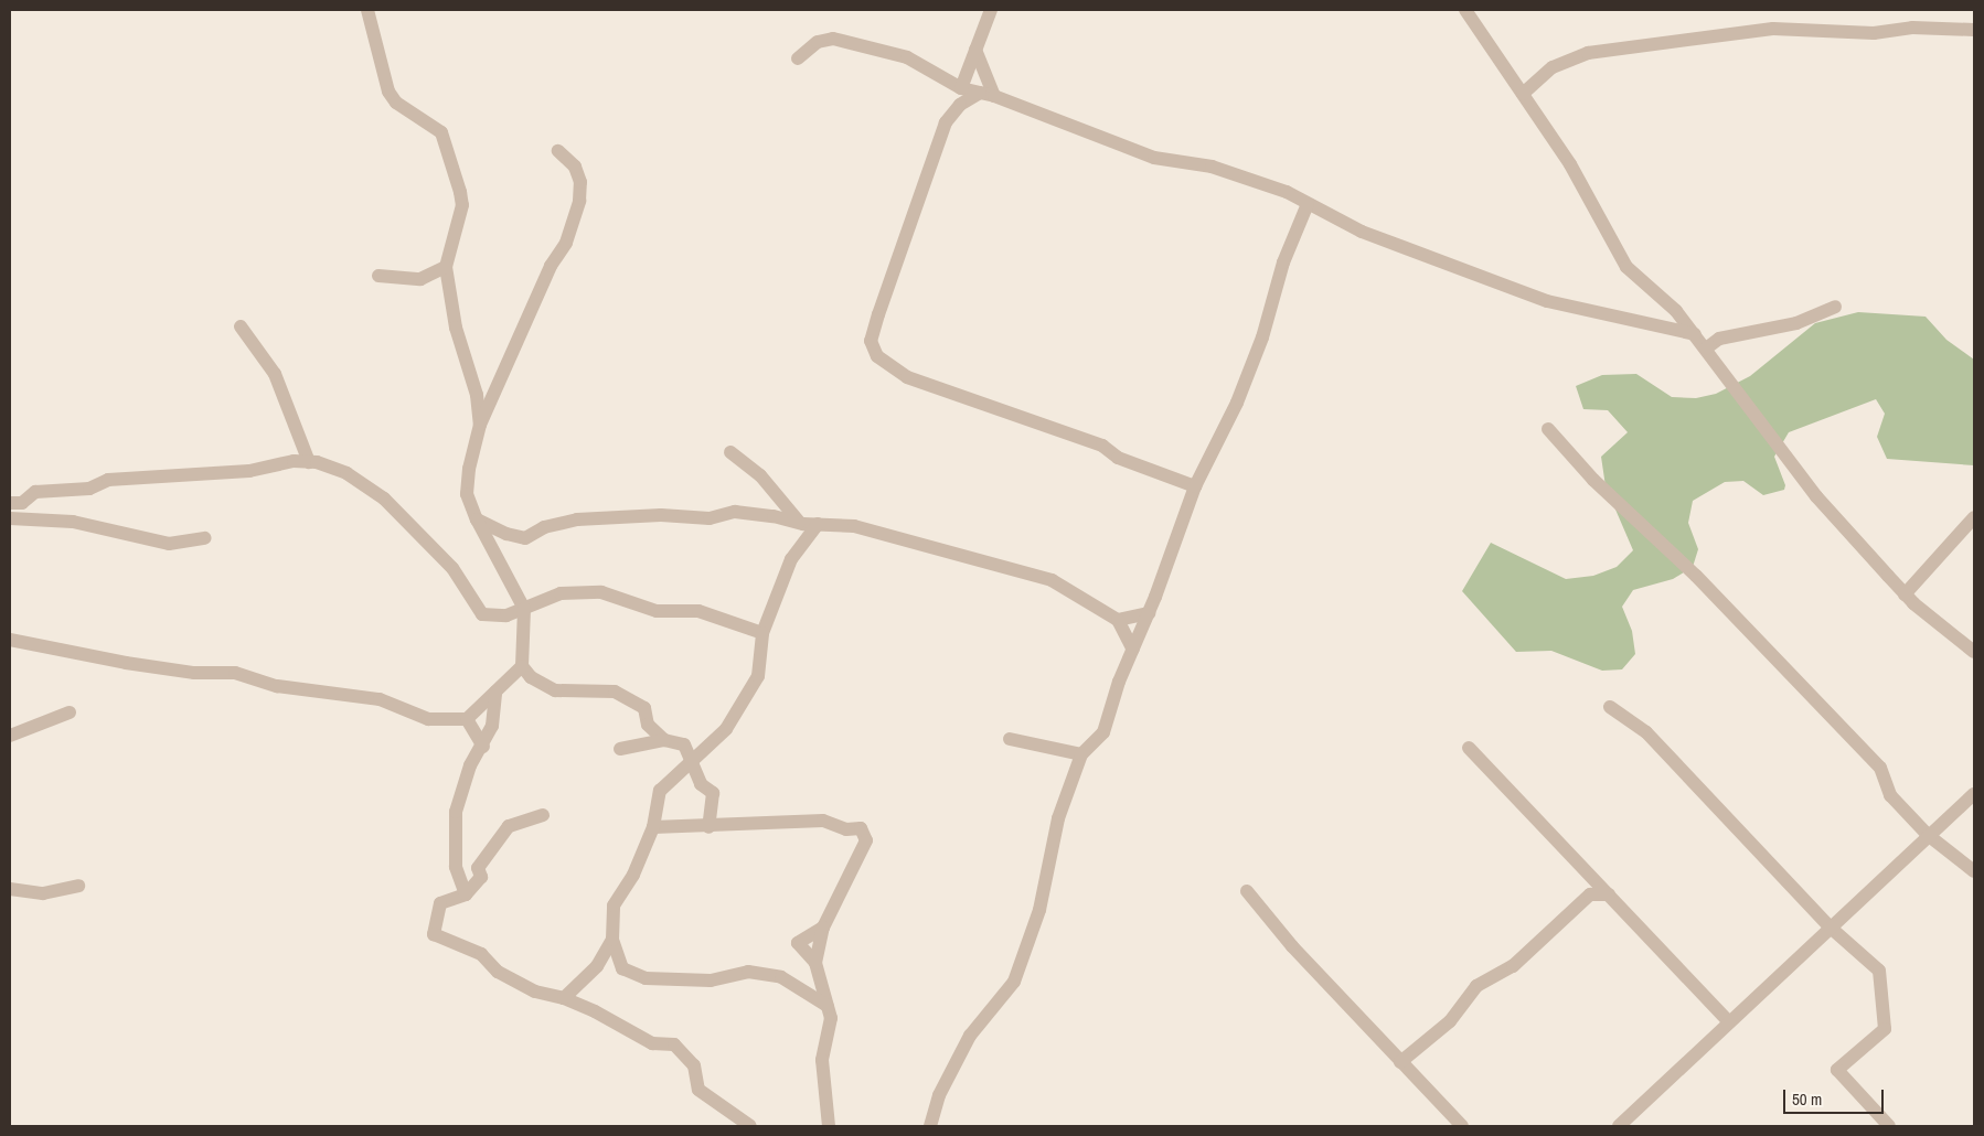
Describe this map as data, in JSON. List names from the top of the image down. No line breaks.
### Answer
{"scale_bar":"50 m"}
